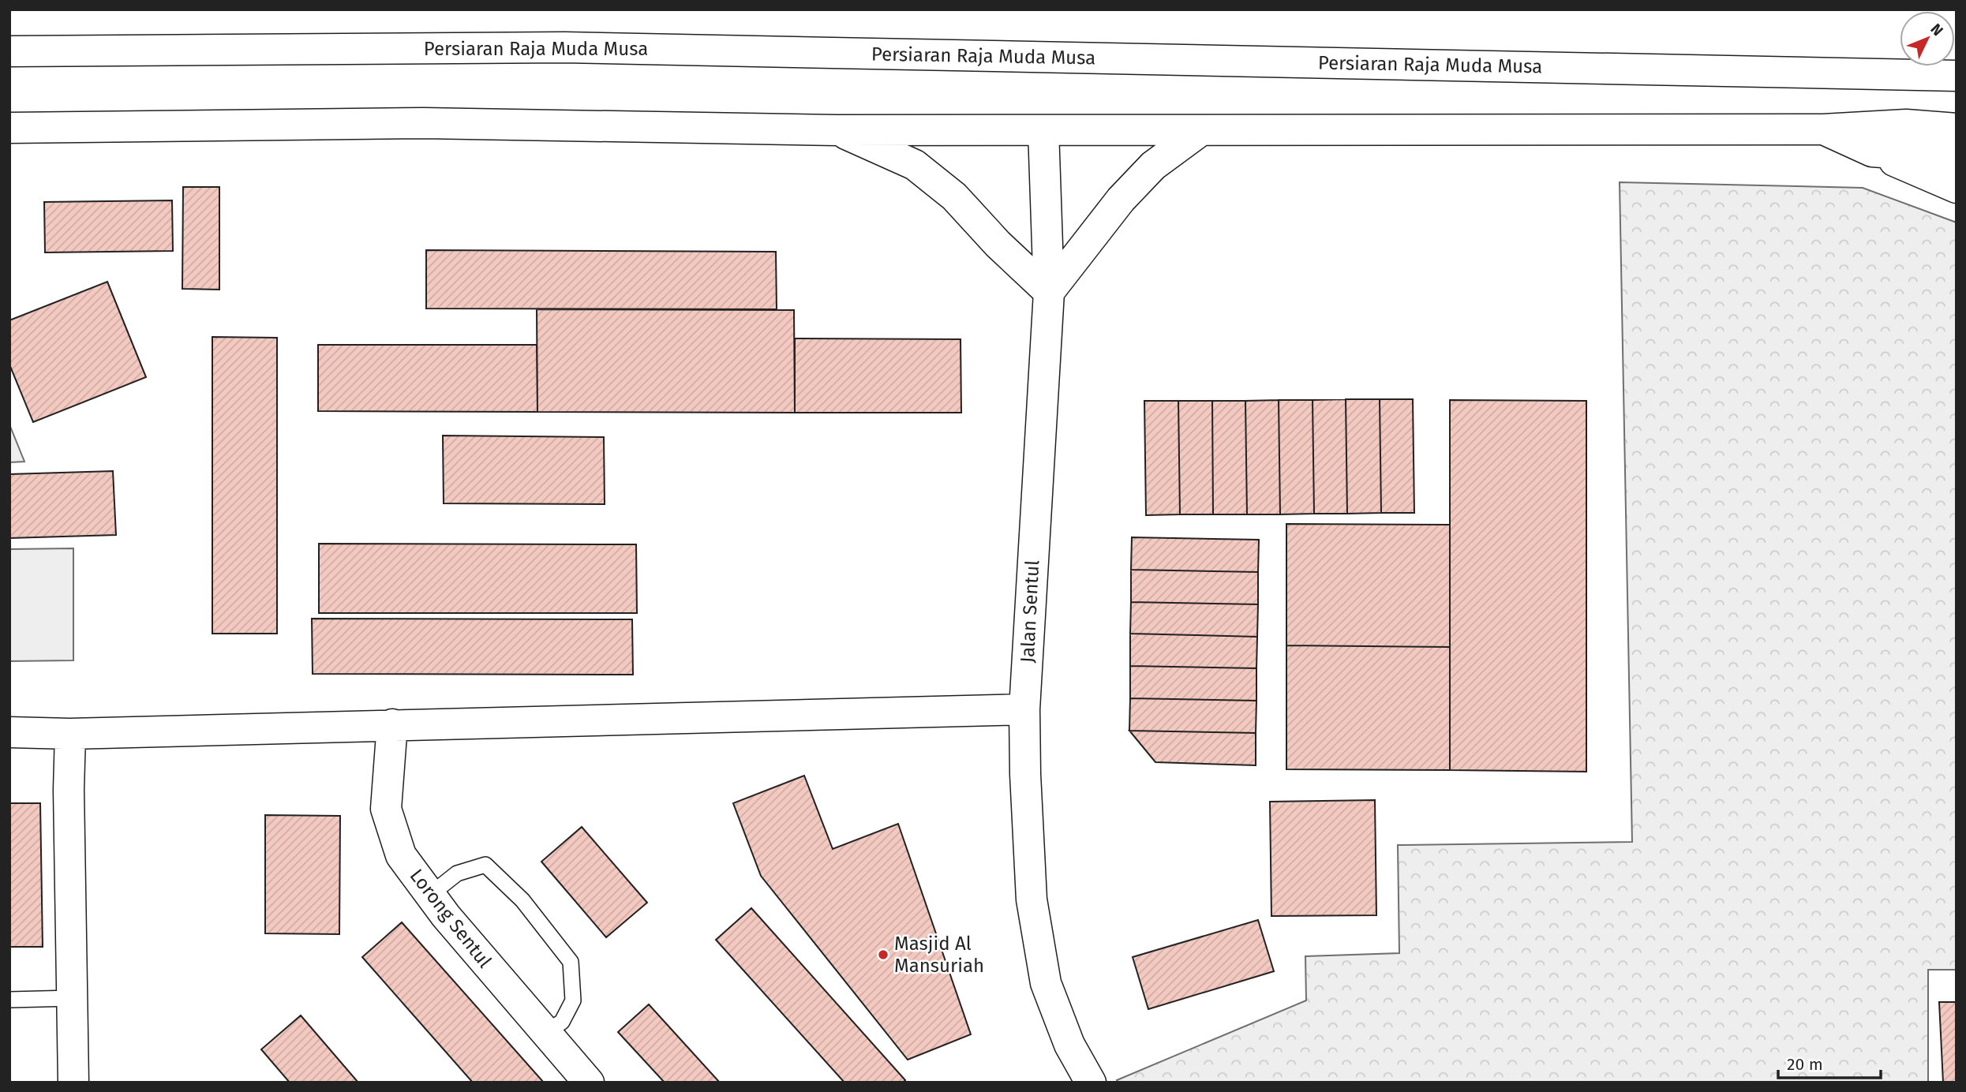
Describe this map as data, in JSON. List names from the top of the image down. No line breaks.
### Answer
{"streets":{"street":["Persiaran Raja Muda Musa","Jalan Sentul","Lorong Sentul"]},"places":["Masjid Al Mansuriah"],"scale_bar":"20 m","north":"top right"}
